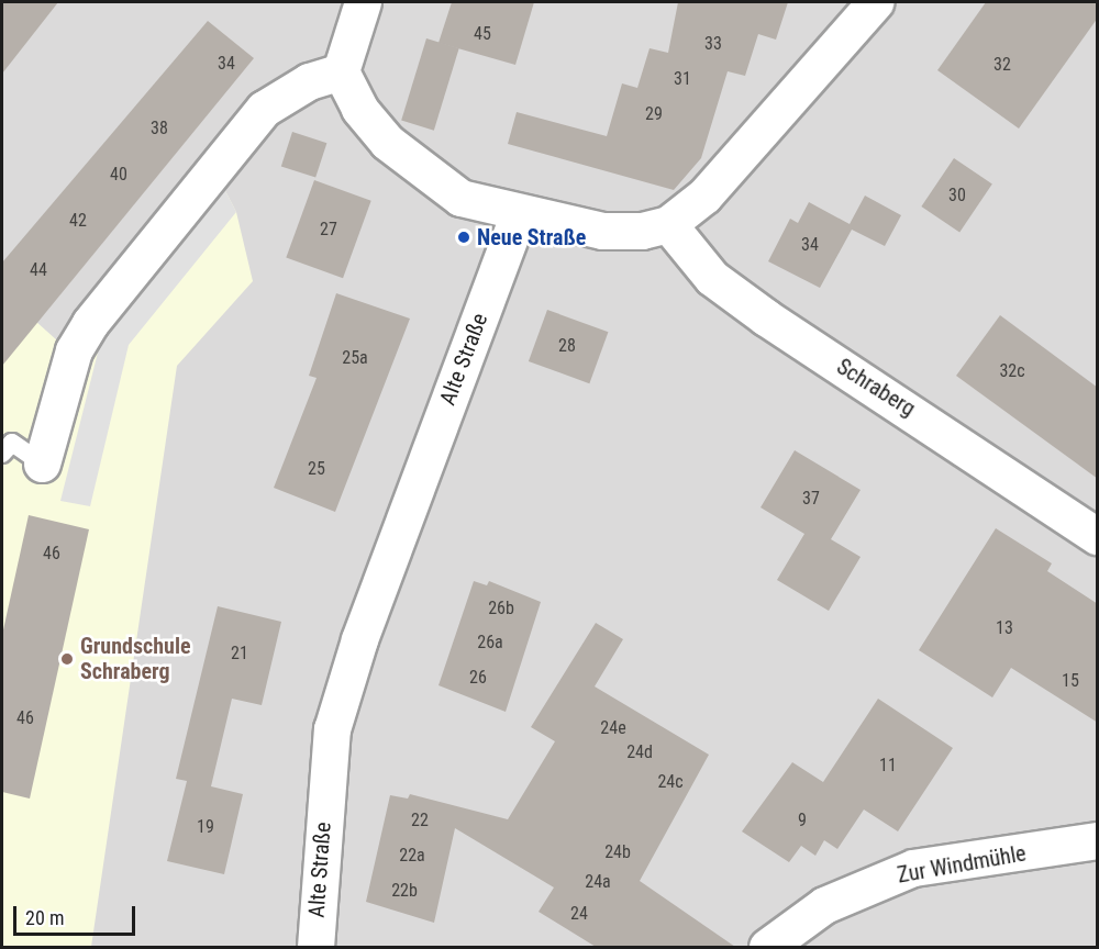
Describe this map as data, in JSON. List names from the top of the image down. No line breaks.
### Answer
{"streets":{"street":["Alte Straße","Schraberg","Zur Windmühle"]},"places":["Neue Straße","Grundschule Schraberg"],"house_numbers":["45","33","34","32","31","29","38","40","30","42","27","34","44","28","25a","32c","25","37","46","26b","13","26a","21","26","15","46","24e","24d","11","24c","22","9","19","24b","22a","24a","22b","24"],"scale_bar":"20 m"}
